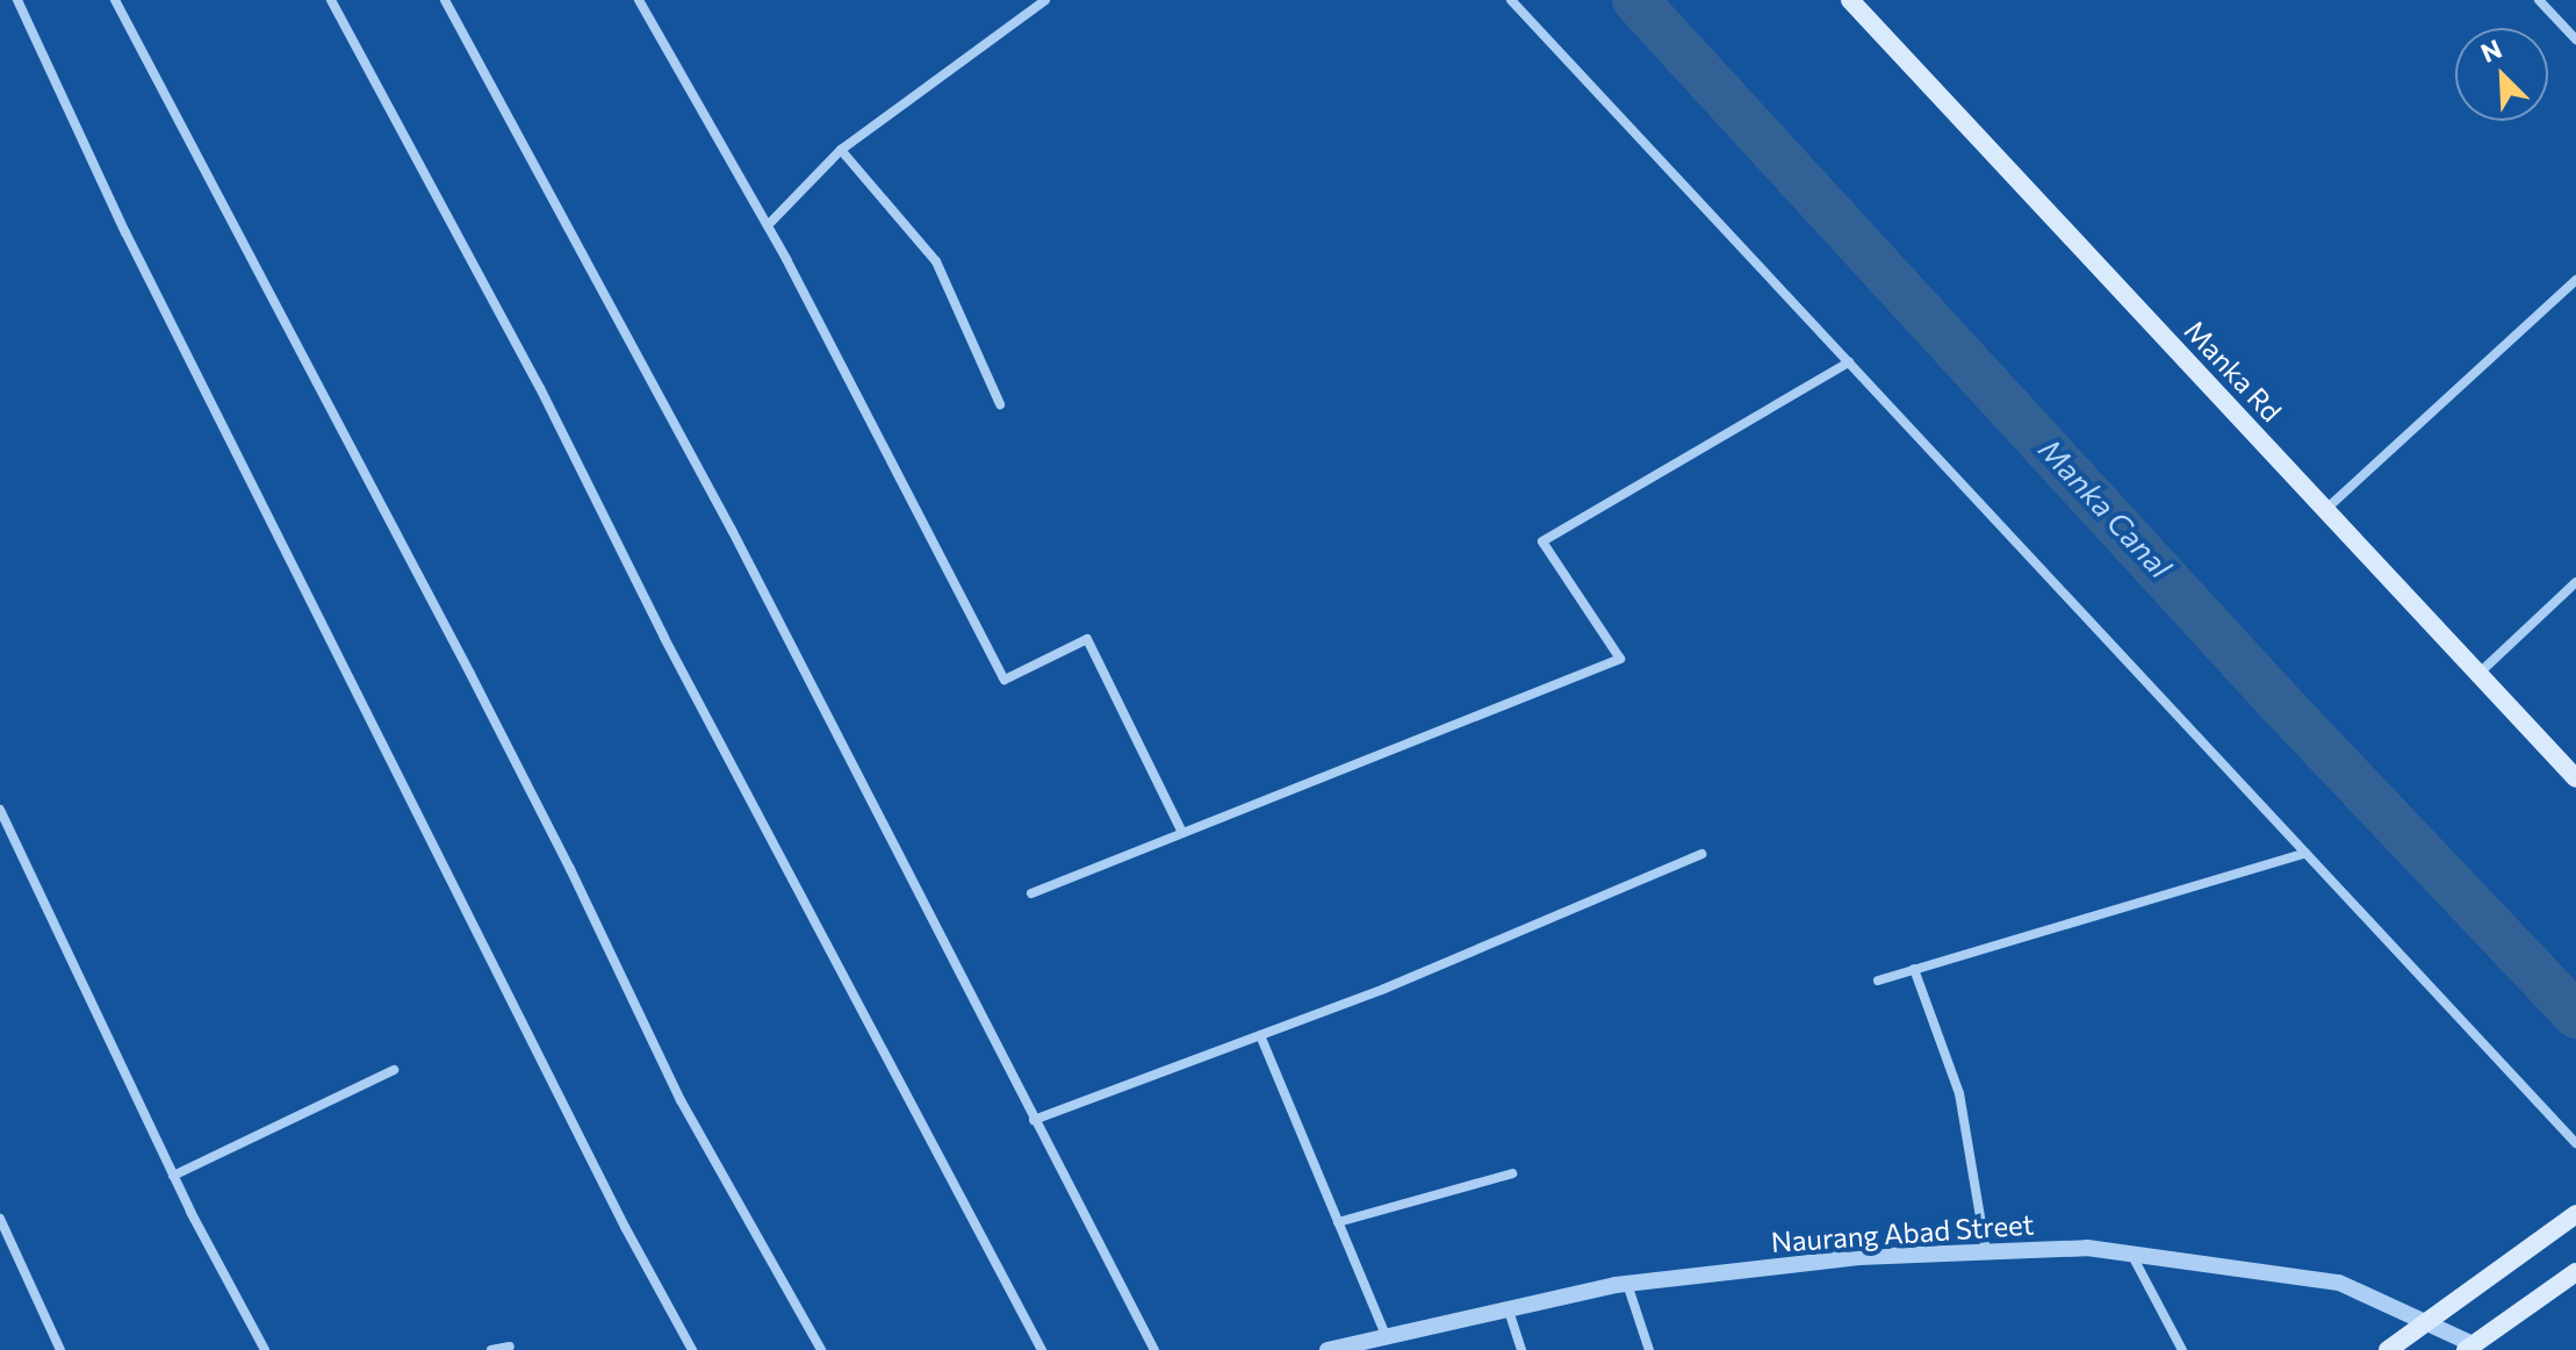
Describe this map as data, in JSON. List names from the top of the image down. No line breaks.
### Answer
{"streets":{"main road":["Manka Rd"],"street":["Naurang Abad Street"]},"water":["Manka Canal"],"north":"top left"}
